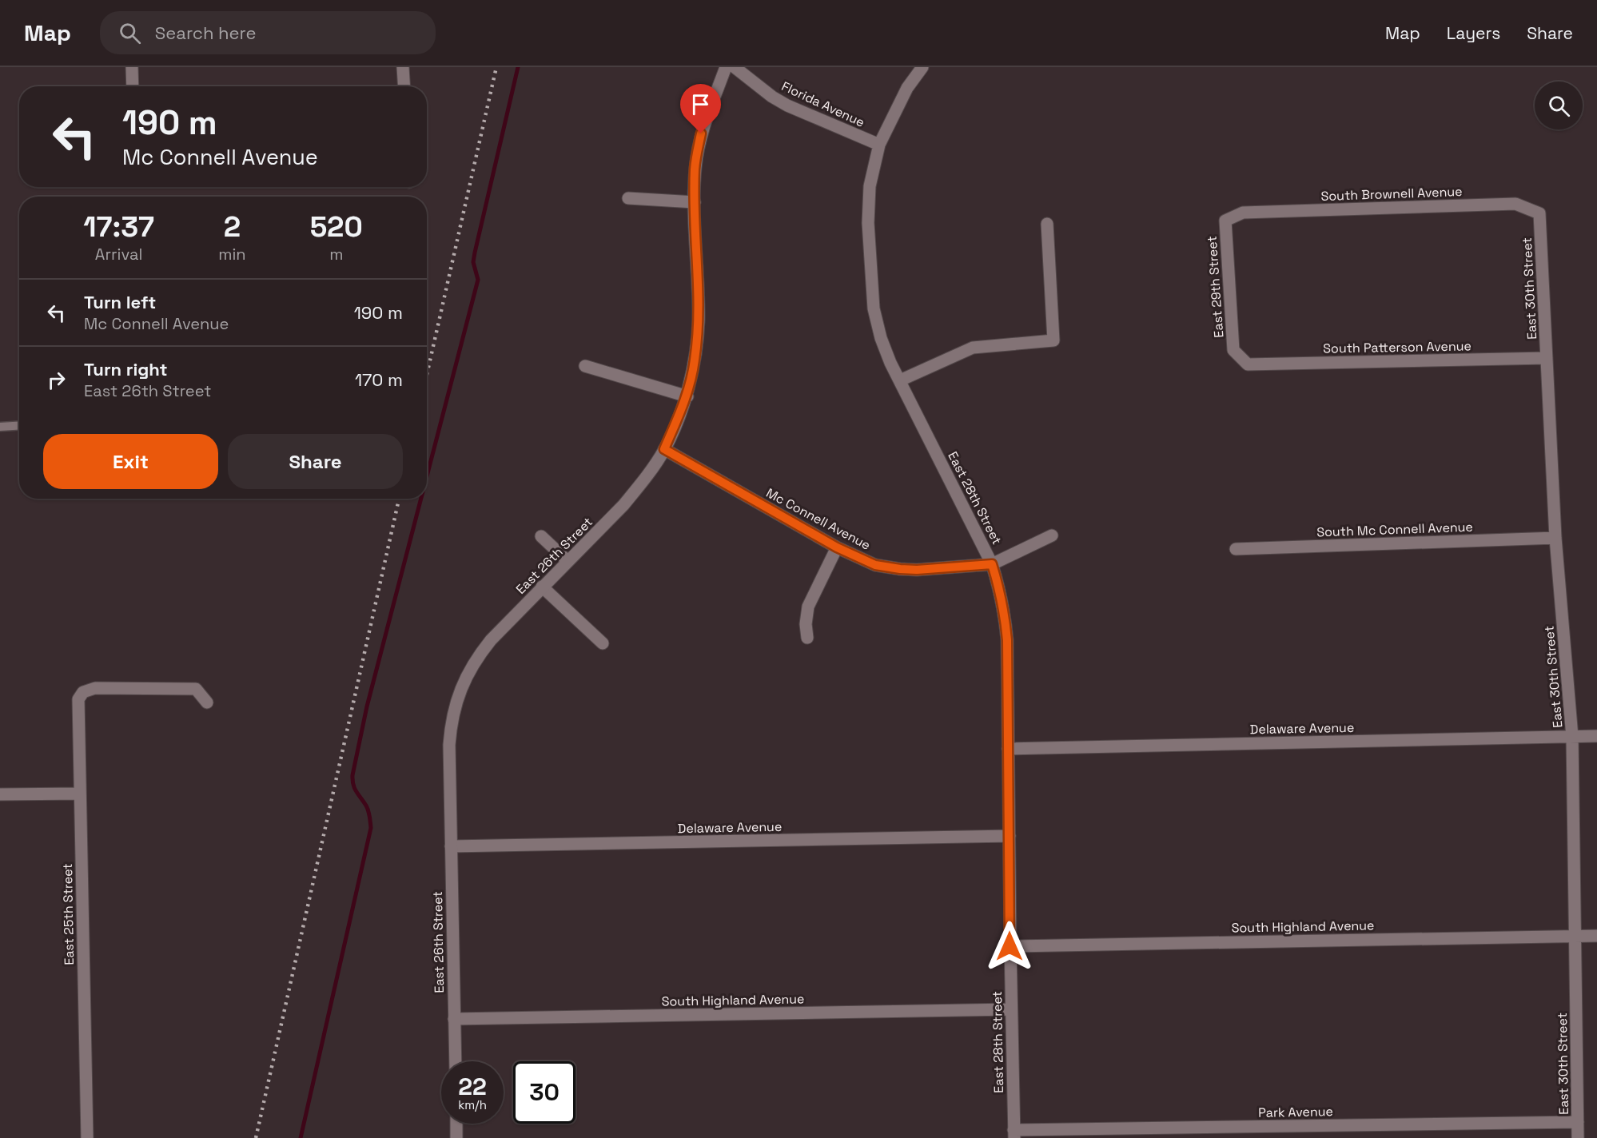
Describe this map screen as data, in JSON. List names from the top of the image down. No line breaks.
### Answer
{"streets":{"street":["Florida Avenue","South Brownell Avenue","East 29th Street","East 30th Street","South Patterson Avenue","East 28th Street","Mc Connell Avenue","South Mc Connell Avenue","East 26th Street","Delaware Avenue","East 25th Street","South Highland Avenue","Park Avenue"]},"crossings":[["Florida Avenue","East 28th Street"],["South Brownell Avenue","East 29th Street"],["South Brownell Avenue","East 30th Street"],["East 29th Street","South Patterson Avenue"],["East 30th Street","South Patterson Avenue"],["East 30th Street","South Mc Connell Avenue"],["East 30th Street","Delaware Avenue"],["East 30th Street","South Highland Avenue"],["East 30th Street","Park Avenue"],["East 28th Street","Mc Connell Avenue"],["East 28th Street","Delaware Avenue"],["East 28th Street","South Highland Avenue"],["East 28th Street","Park Avenue"],["Mc Connell Avenue","East 26th Street"],["East 26th Street","Delaware Avenue"],["East 26th Street","South Highland Avenue"]],"page":{"header":"Map","search":"Search here","nav":["Map","Layers","Share"],"turn":["190 m","Mc Connell Avenue"],"eta":["17:37","Arrival","2","min","520","m"],"list":[{"name":"Turn left","note":"Mc Connell Avenue","value":"190 m"},{"name":"Turn right","note":"East 26th Street","value":"170 m"}],"buttons":["Exit","Share"],"speed":"22 km/h","limit":"30"}}
